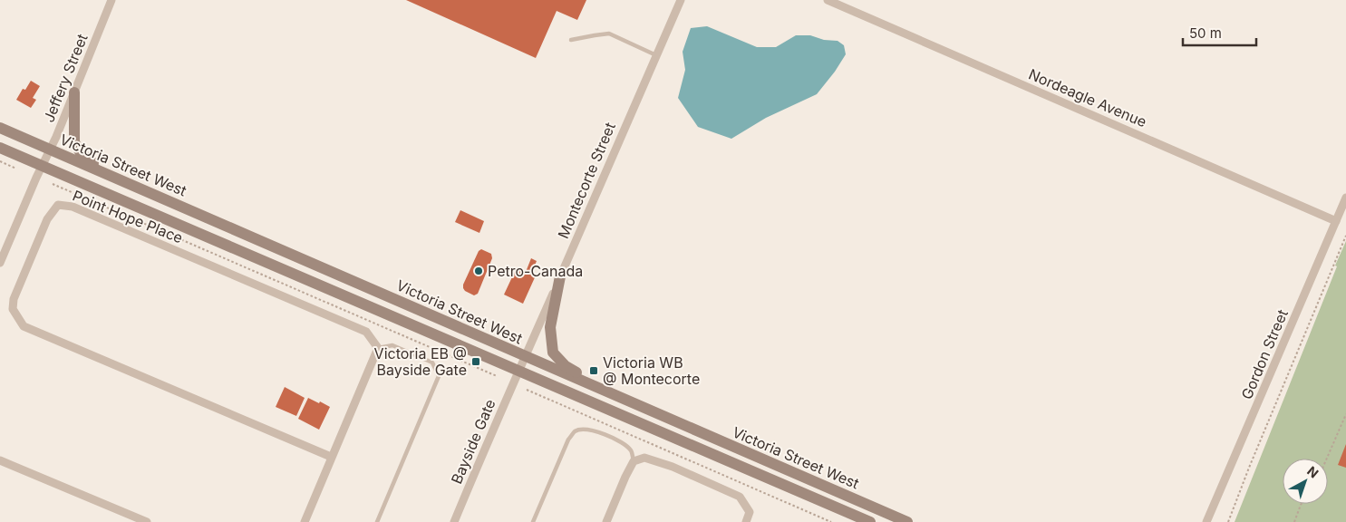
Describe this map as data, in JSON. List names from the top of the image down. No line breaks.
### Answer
{"streets":{"main road":["Victoria Street West"],"street":["Jeffery Street","Nordeagle Avenue","Montecorte Street","Point Hope Place","Gordon Street","Bayside Gate"]},"crossings":[["Jeffery Street","Victoria Street West"],["Nordeagle Avenue","Gordon Street"],["Victoria Street West","Montecorte Street"],["Victoria Street West","Bayside Gate"],["Montecorte Street","Bayside Gate"]],"places":{"other":["Petro-Canada"],"transit":["Victoria EB @ Bayside Gate","Victoria WB @ Montecorte"]},"scale_bar":"50 m","north":"top right"}
